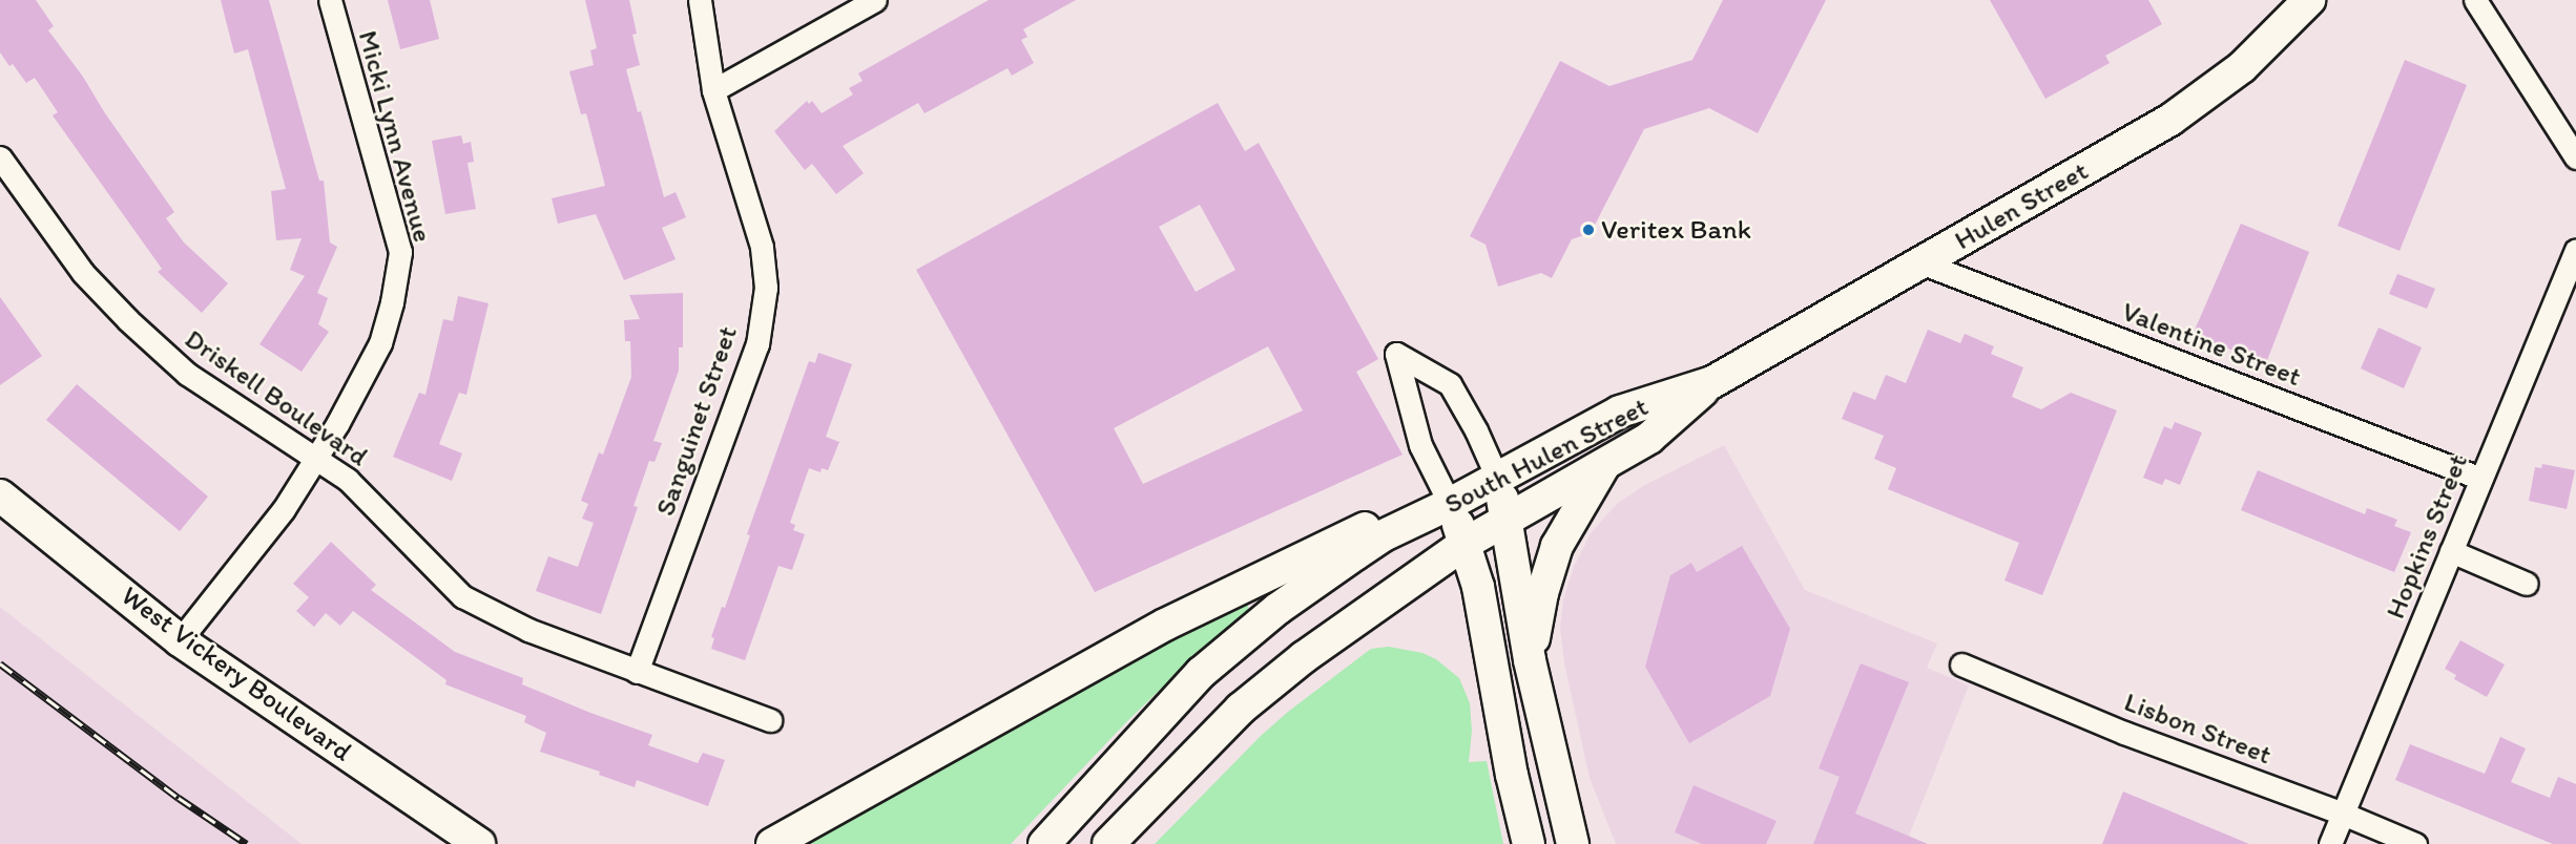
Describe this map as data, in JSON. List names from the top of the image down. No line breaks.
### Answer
{"streets":{"main road":["Hulen Street","South Hulen Street","West Vickery Boulevard"],"street":["Micki Lynn Avenue","Valentine Street","Driskell Boulevard","Sanguinet Street","Hopkins Street","Lisbon Street"]},"crossings":[["Micki Lynn Avenue","Driskell Boulevard"],["Micki Lynn Avenue","West Vickery Boulevard"],["Hulen Street","Valentine Street"],["Hulen Street","South Hulen Street"],["Valentine Street","Hopkins Street"],["Driskell Boulevard","Sanguinet Street"],["Hopkins Street","Lisbon Street"]],"places":["Veritex Bank"]}
